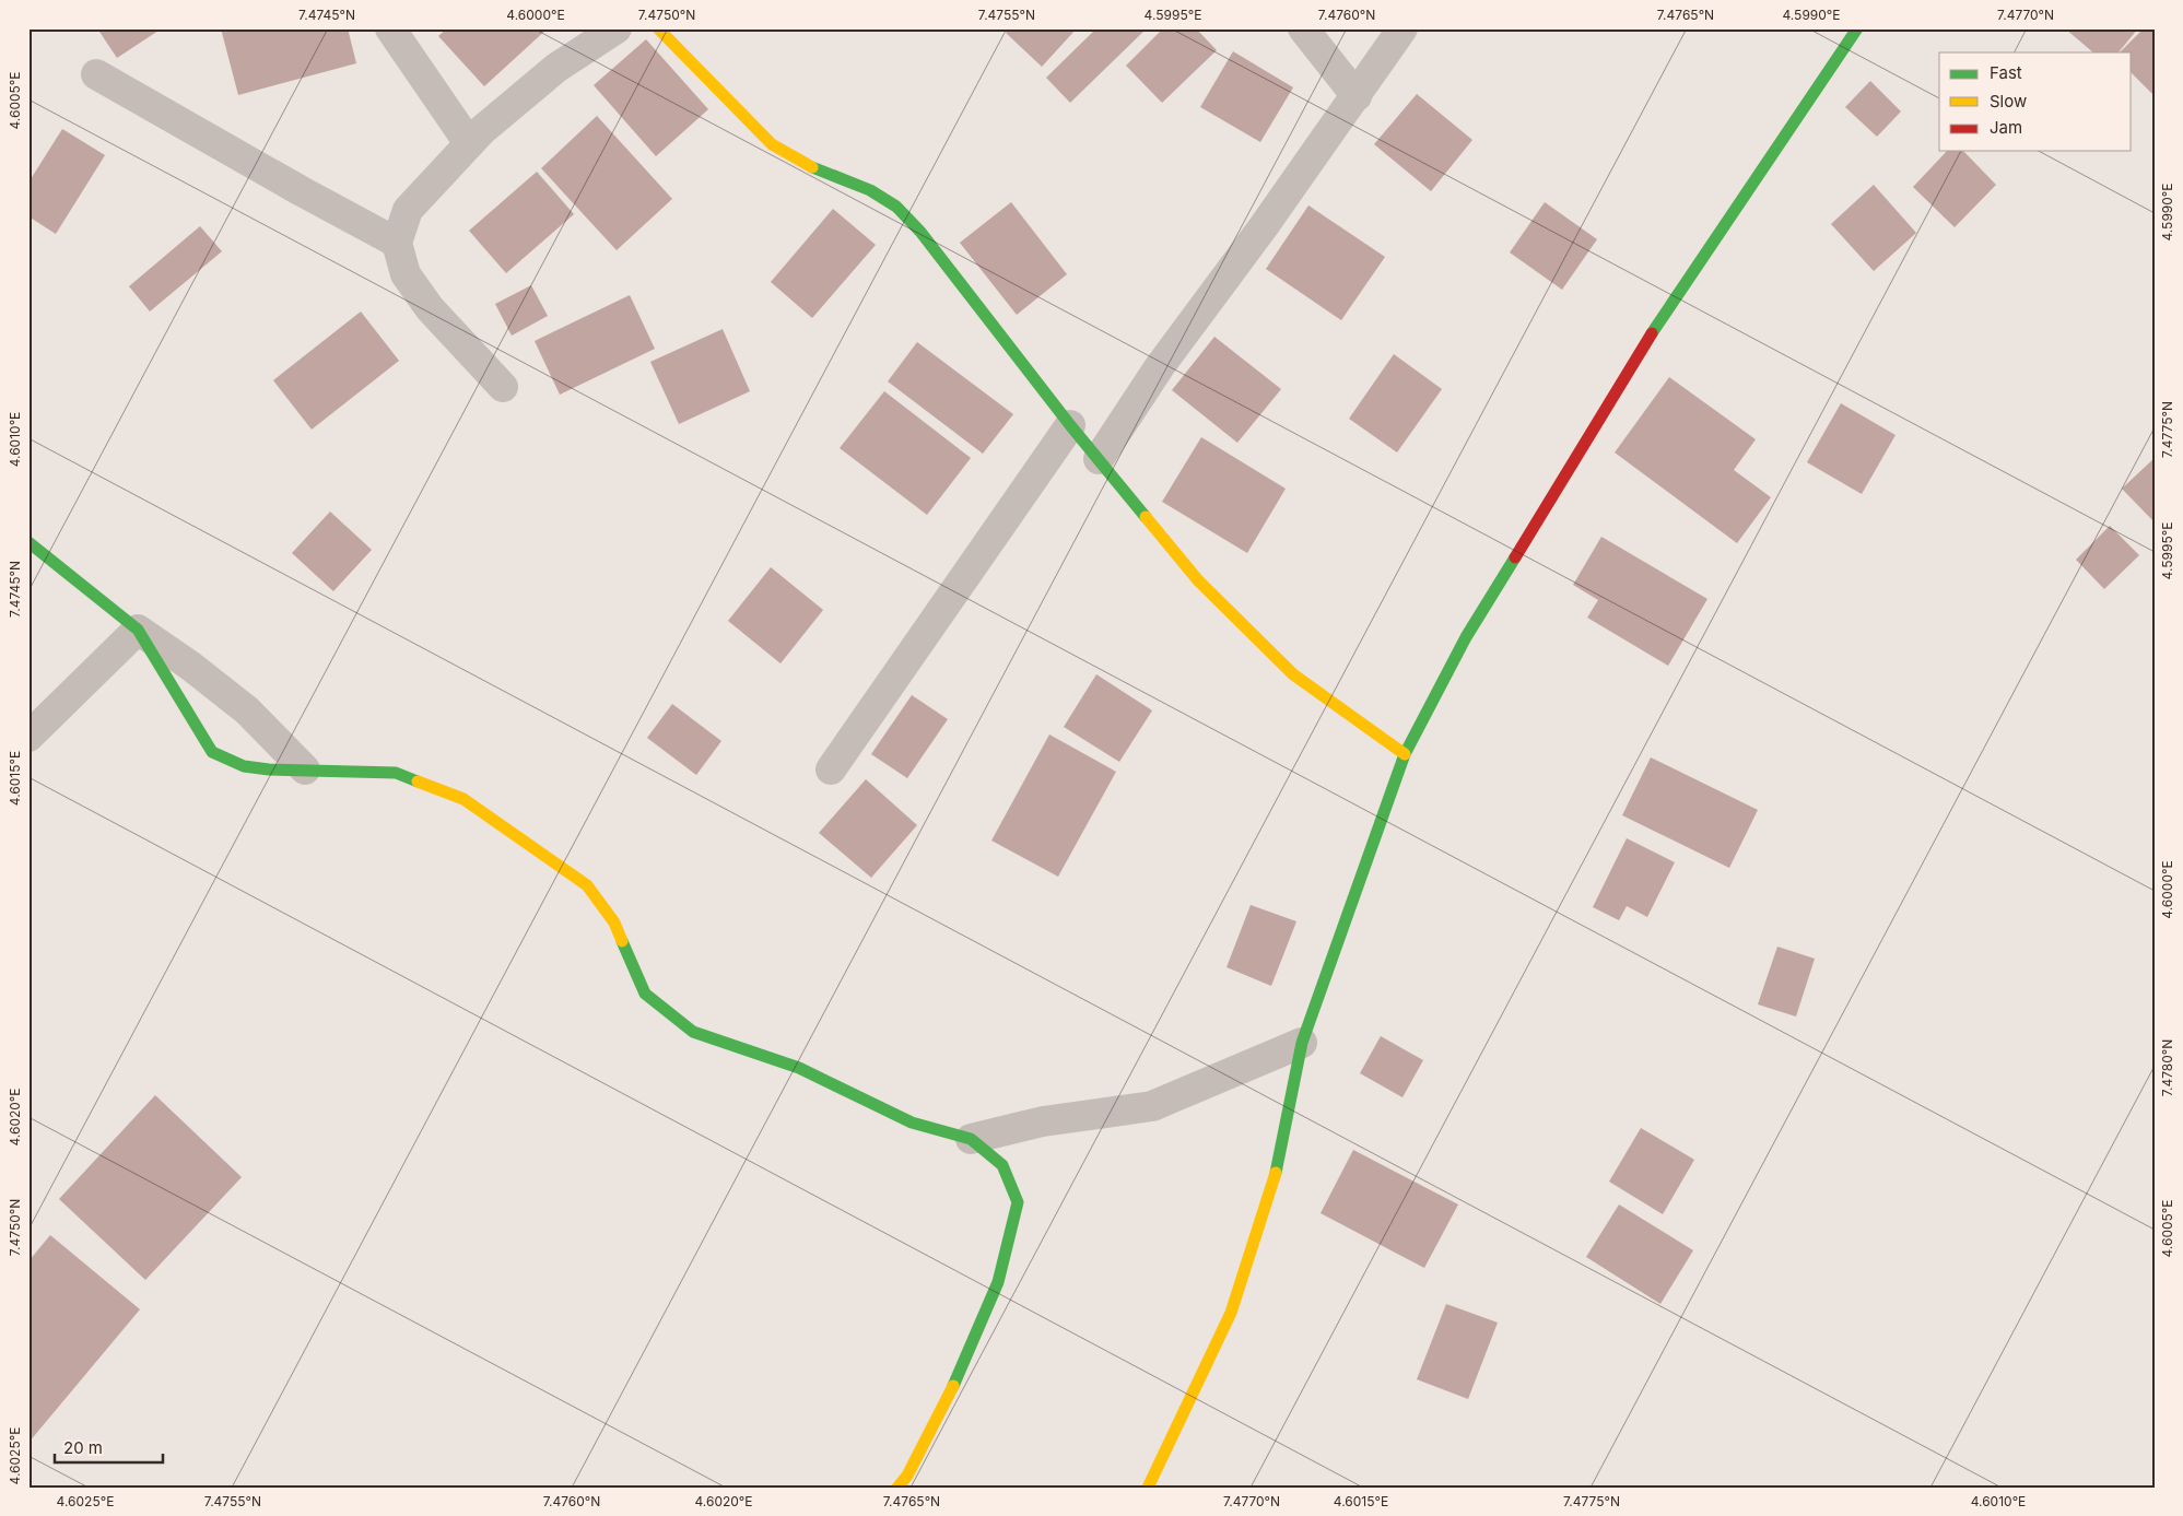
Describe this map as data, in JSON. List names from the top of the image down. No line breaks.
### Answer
{"legend":["Fast","Slow","Jam"],"scale_bar":"20 m","coordinates":["7.4745°N","4.6000°E","7.4750°N","7.4755°N","4.5995°E","7.4760°N","7.4765°N","4.5990°E","7.4770°N","4.6005°E","7.4775°N","4.6010°E","4.6015°E","7.4780°N","4.6020°E","4.6025°E"]}
